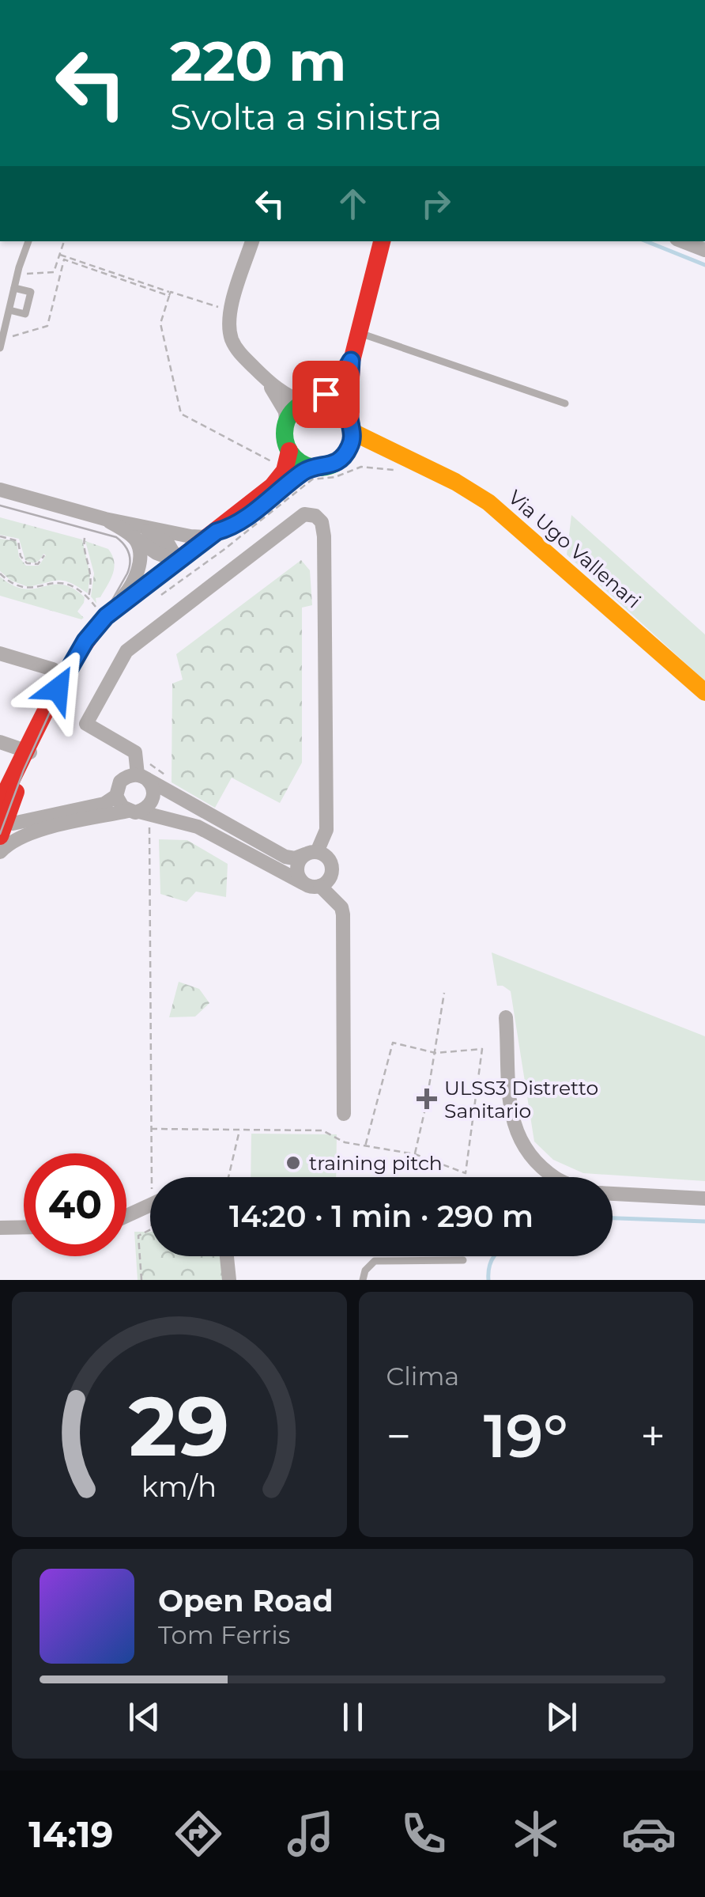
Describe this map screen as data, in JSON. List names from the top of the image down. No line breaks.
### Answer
{"streets":{"street":["Via Ugo Vallenari"]},"places":{"health":["ULSS3 Distretto Sanitario"],"other":["training pitch"]},"page":{"turn":["220 m","Svolta a sinistra"],"limit":"40","trip":"14:20 · 1 min · 290 m","tile":"Clima","heat":["−","19°","+"],"song":["Open Road","Tom Ferris"],"tabs":"14:19","gauge":["29","km/h"]}}
